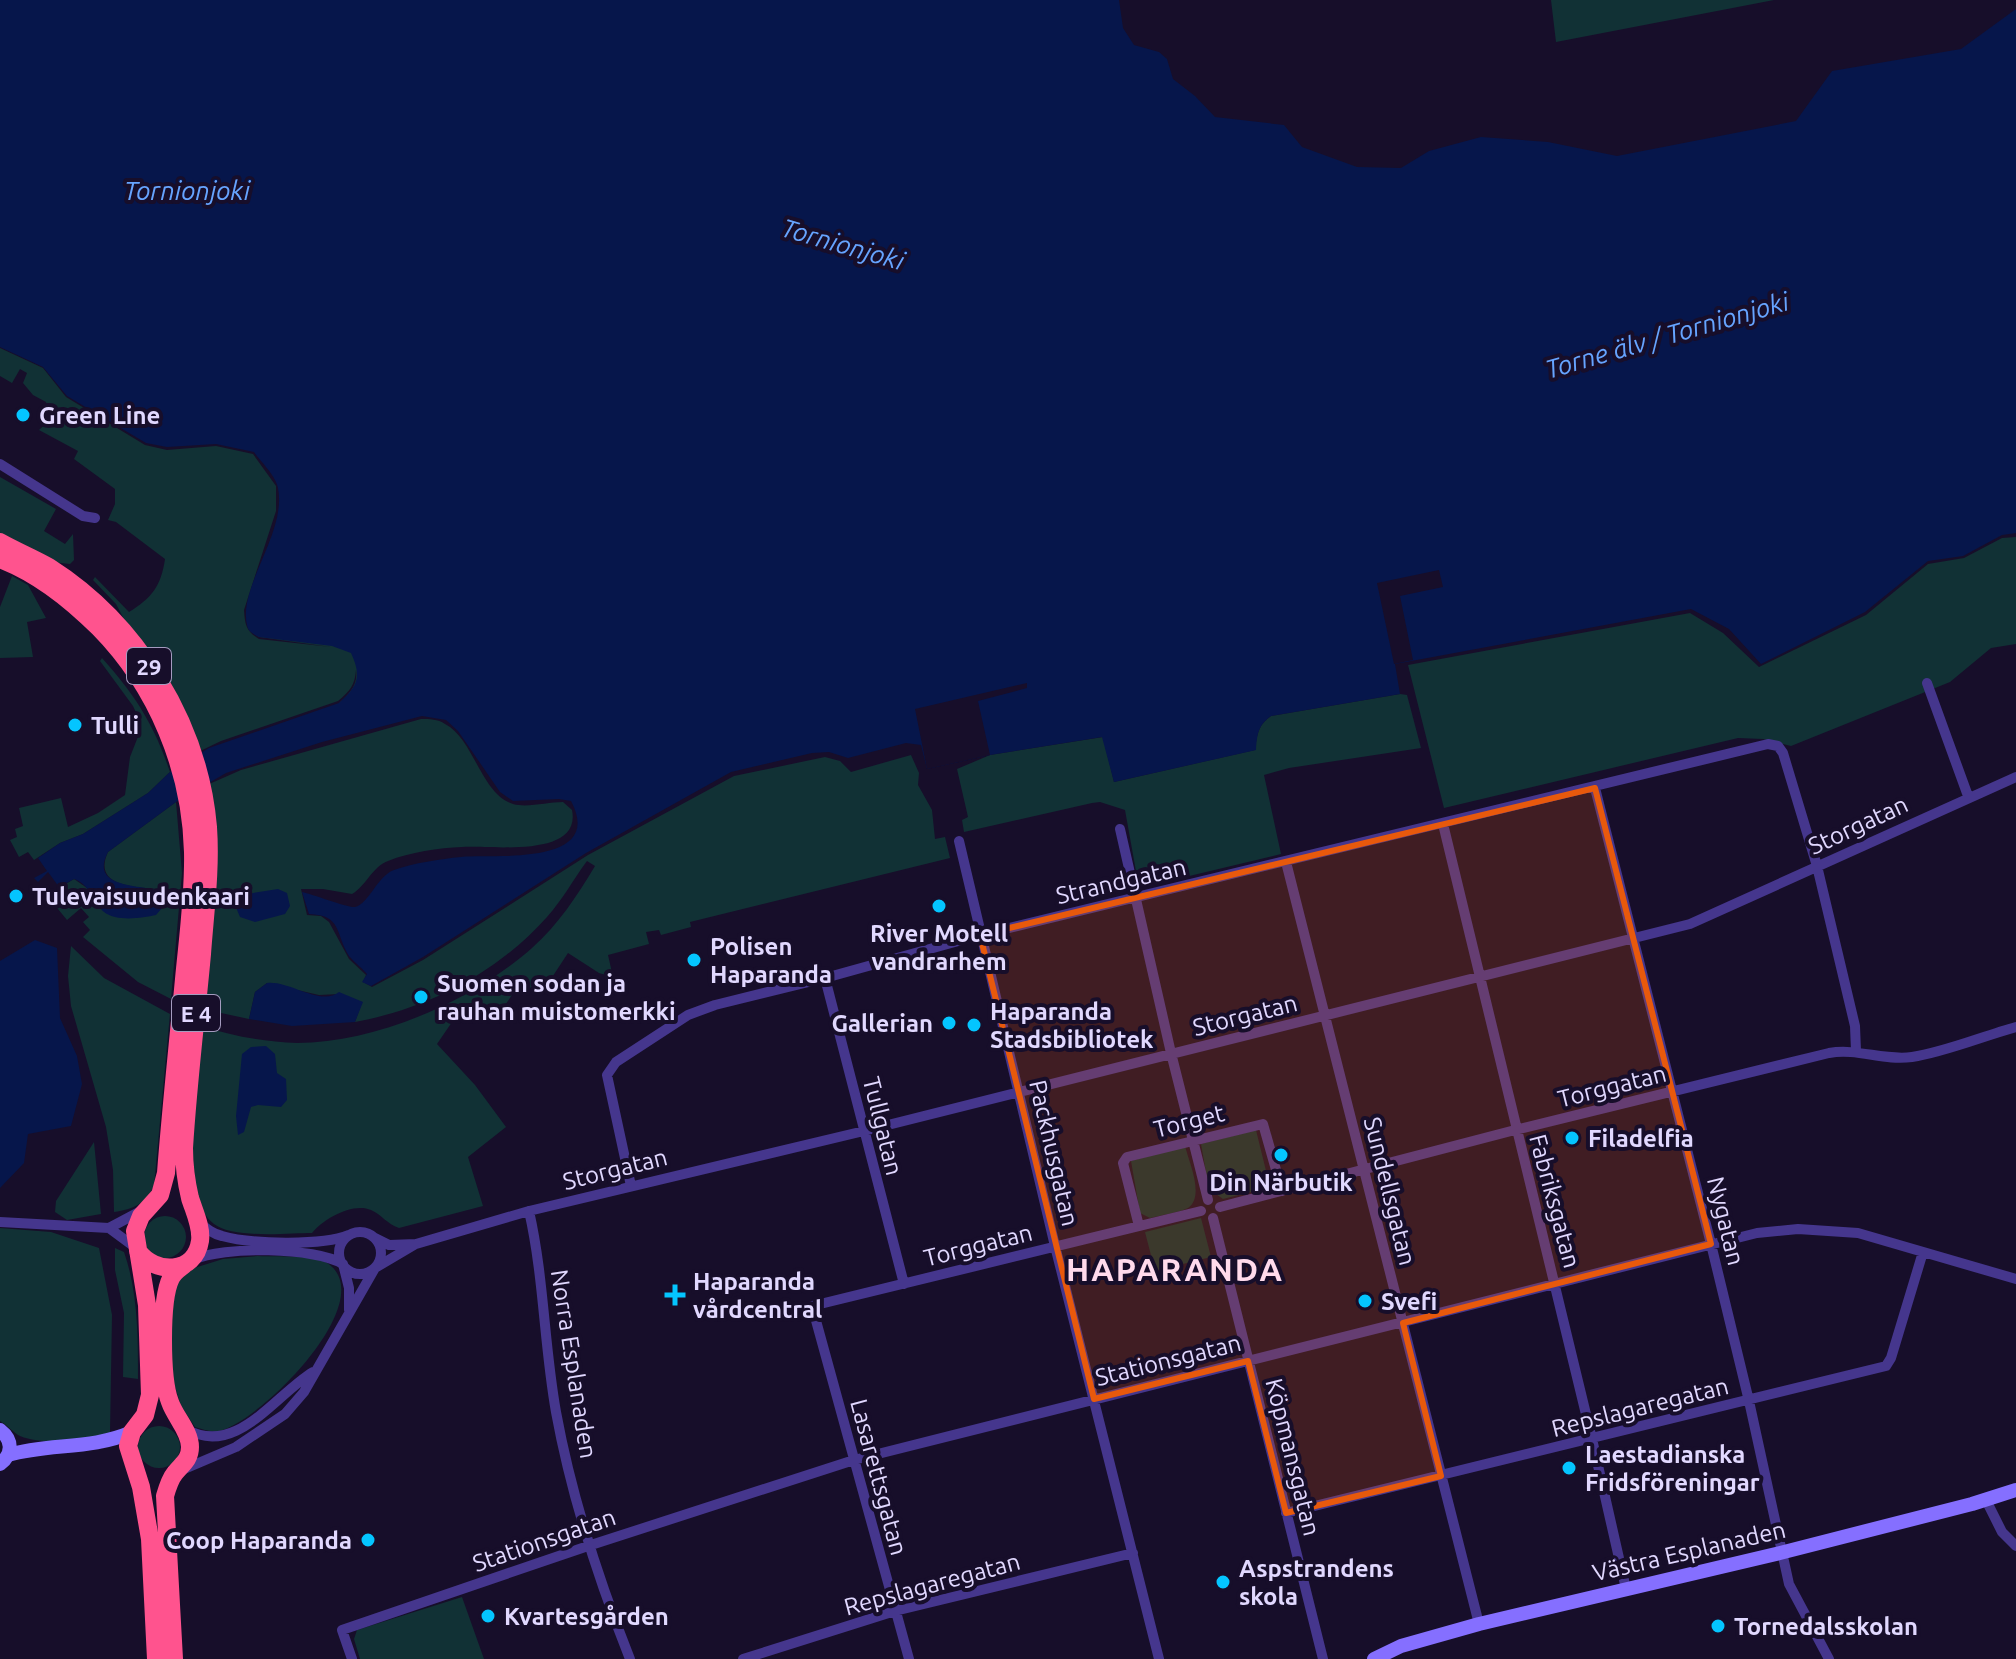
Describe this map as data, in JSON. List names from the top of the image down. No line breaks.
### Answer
{"streets":{"highway":["29","E 4"],"street":["Storgatan","Strandgatan","Torggatan","Torget","Tullgatan","Packhusgatan","Sundellsgatan","Fabriksgatan","Nygatan","Stationsgatan","Norra Esplanaden","Repslagaregatan","Köpmansgatan","Lasarettsgatan","Västra Esplanaden"]},"crossings":[["29","E 4"],["Storgatan","Strandgatan"],["Storgatan","E 4"],["Storgatan","Tullgatan"],["Storgatan","Packhusgatan"],["Storgatan","Sundellsgatan"],["Storgatan","Fabriksgatan"],["Storgatan","Nygatan"],["Storgatan","Norra Esplanaden"],["Strandgatan","Tullgatan"],["Strandgatan","Packhusgatan"],["Strandgatan","Sundellsgatan"],["Strandgatan","Fabriksgatan"],["Strandgatan","Nygatan"],["Torggatan","Torget"],["Torggatan","Tullgatan"],["Torggatan","Packhusgatan"],["Torggatan","Sundellsgatan"],["Torggatan","Fabriksgatan"],["Torggatan","Nygatan"],["Torggatan","Köpmansgatan"],["Torggatan","Lasarettsgatan"],["Packhusgatan","Stationsgatan"],["Packhusgatan","Repslagaregatan"],["Sundellsgatan","Stationsgatan"],["Sundellsgatan","Repslagaregatan"],["Sundellsgatan","Västra Esplanaden"],["Fabriksgatan","Stationsgatan"],["Fabriksgatan","Repslagaregatan"],["Fabriksgatan","Västra Esplanaden"],["Nygatan","Stationsgatan"],["Nygatan","Repslagaregatan"],["Nygatan","Västra Esplanaden"],["Stationsgatan","Norra Esplanaden"],["Stationsgatan","Repslagaregatan"],["Stationsgatan","Köpmansgatan"],["Stationsgatan","Lasarettsgatan"],["Repslagaregatan","Köpmansgatan"],["Repslagaregatan","Lasarettsgatan"]],"districts":["HAPARANDA"],"water":["Tornionjoki","Torne älv / Tornionjoki"],"places":{"other":["Green Line","Tulli","Tulevaisuudenkaari","River Motell vandrarhem","Polisen Haparanda","Suomen sodan ja rauhan muistomerkki","Gallerian","Haparanda Stadsbibliotek","Filadelfia","Din Närbutik","Svefi","Laestadianska Fridsföreningar","Coop Haparanda","Aspstrandens skola","Kvartesgården","Tornedalsskolan"],"health":["Haparanda vårdcentral"]}}
